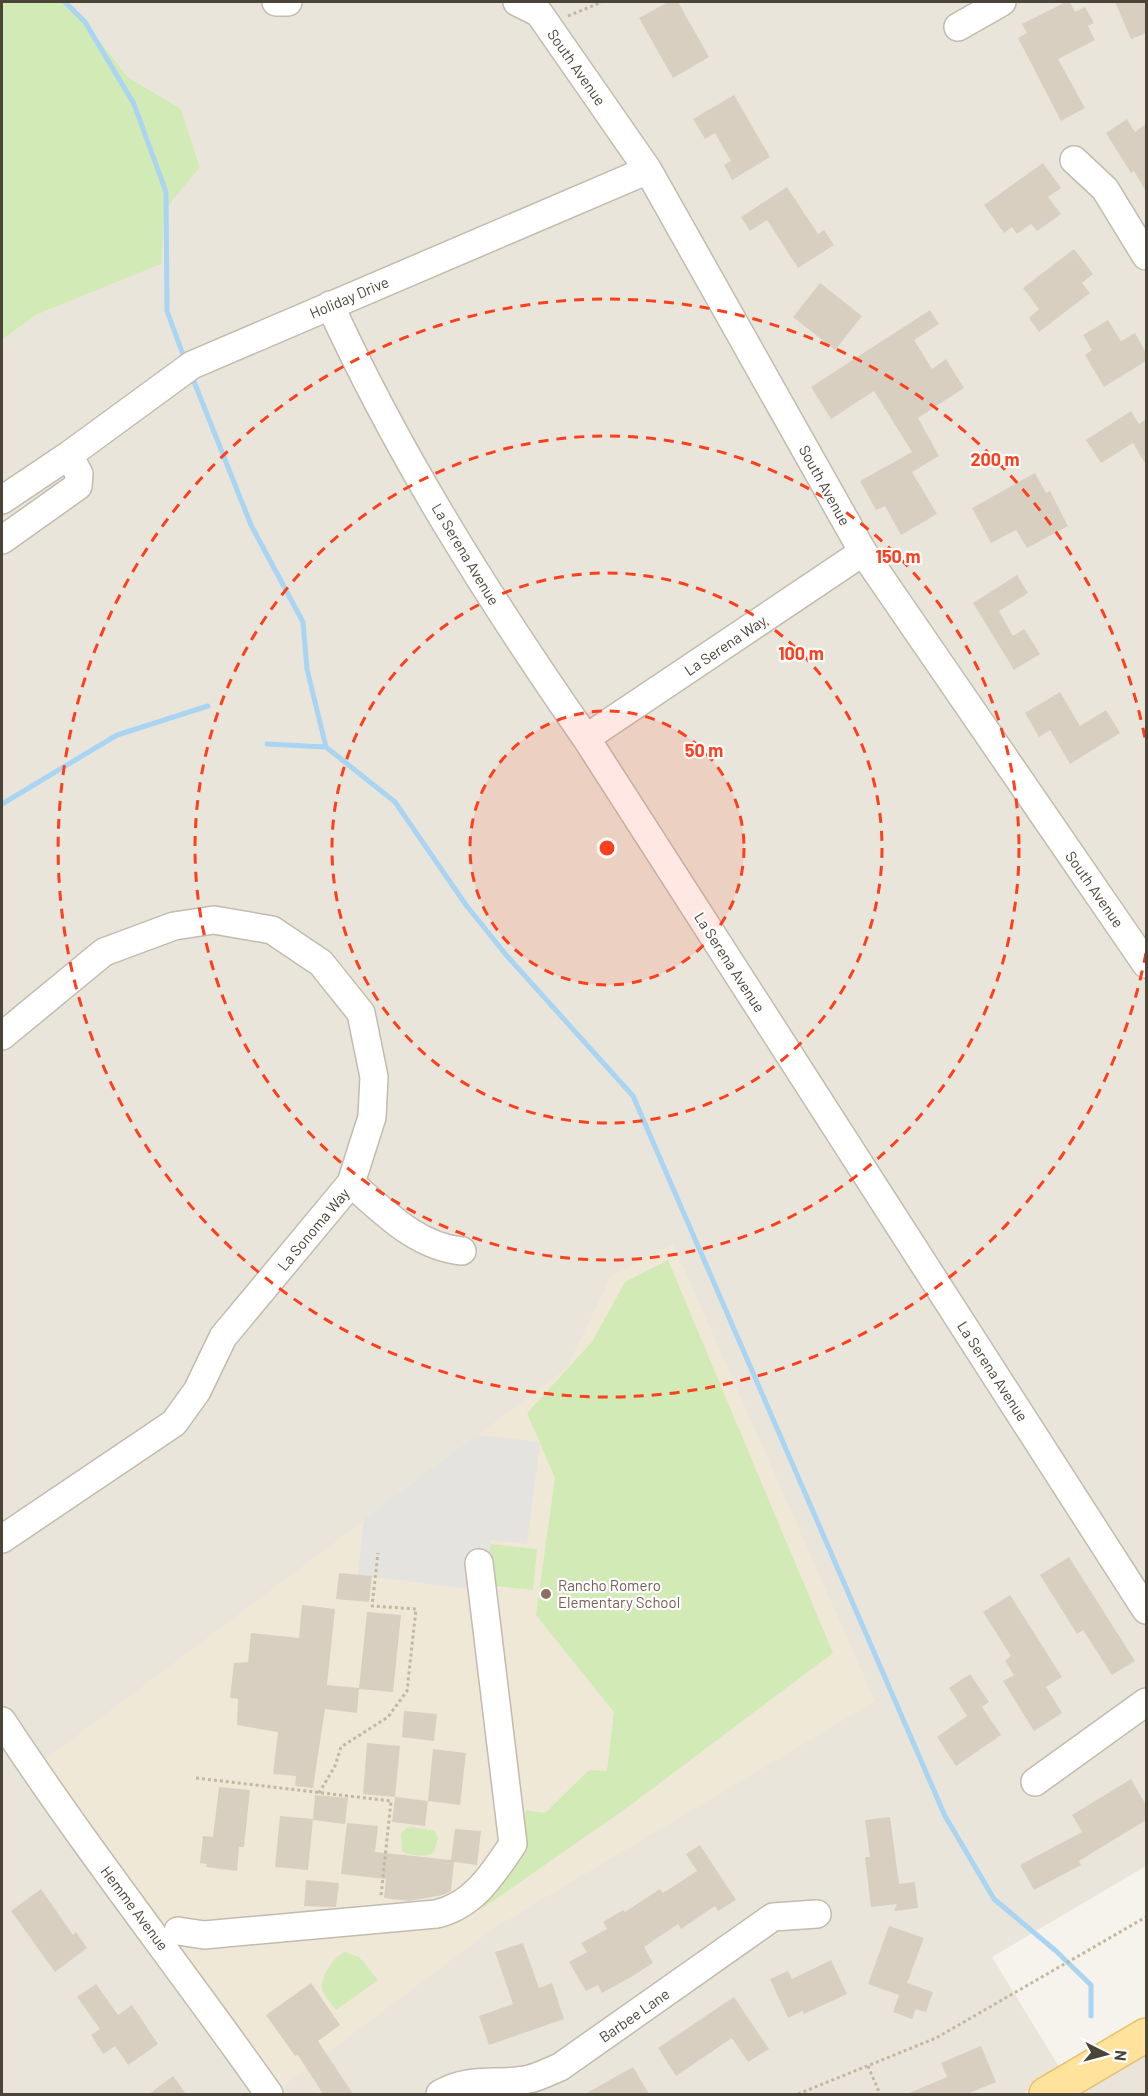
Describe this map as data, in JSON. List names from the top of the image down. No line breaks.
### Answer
{"streets":{"street":["South Avenue","Holiday Drive","La Serena Avenue","La Serena Way","La Sonoma Way","Hemme Avenue","Barbee Lane"]},"crossings":[["South Avenue","Holiday Drive"],["South Avenue","La Serena Way"],["Holiday Drive","La Serena Avenue"],["La Serena Avenue","La Serena Way"]],"places":["Rancho Romero Elementary School"],"north":"right","rings":["200 m","150 m","100 m","50 m"]}
